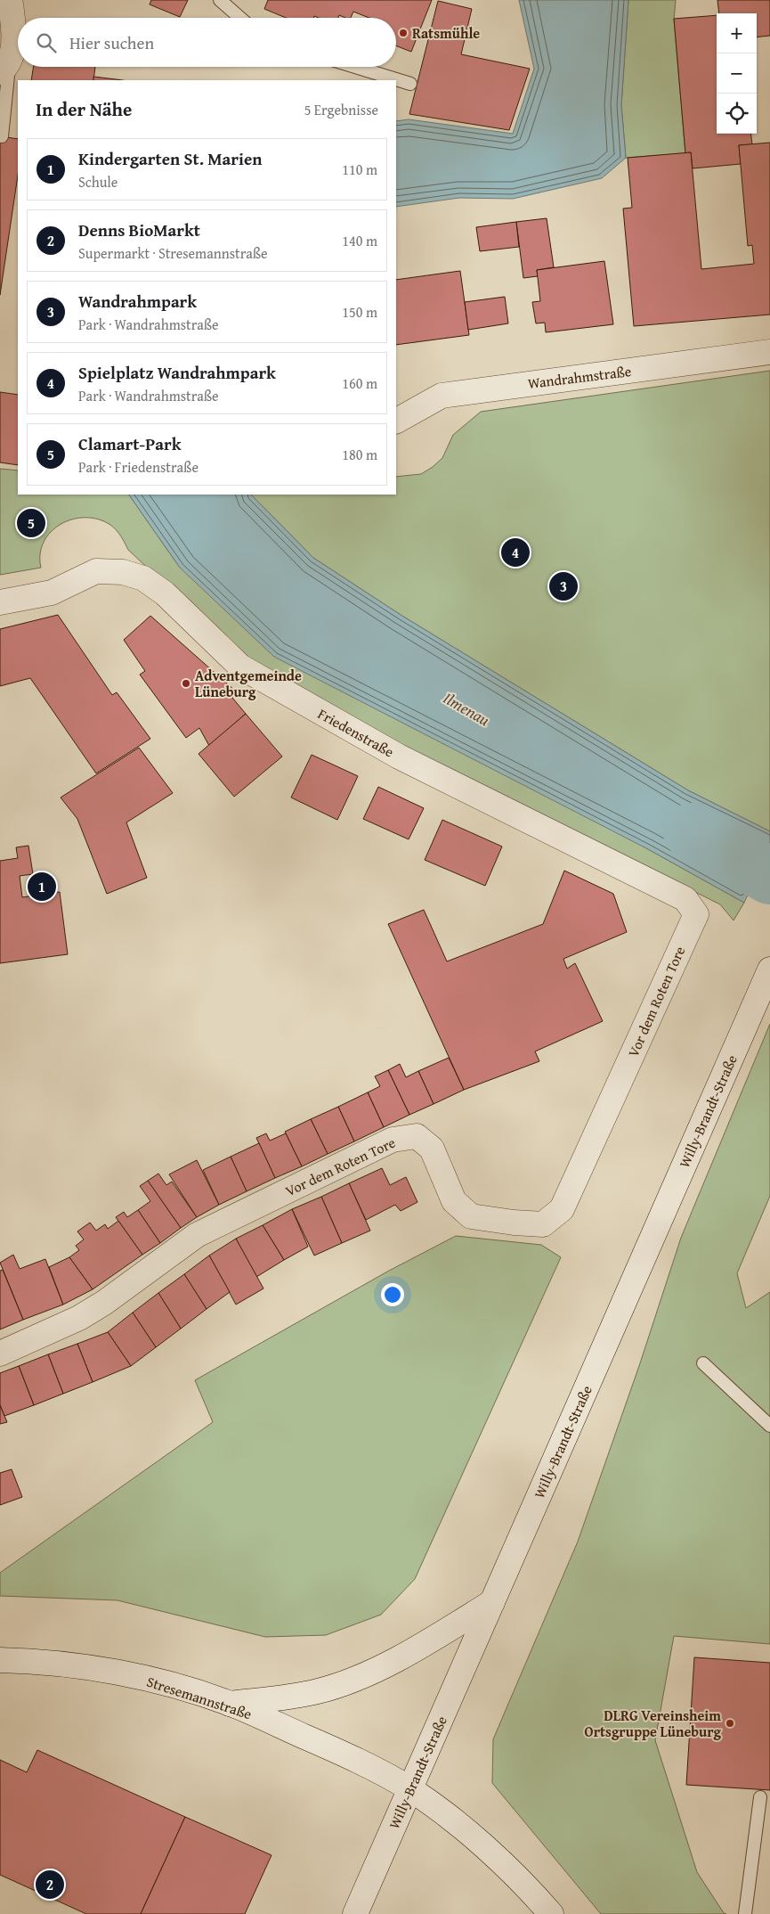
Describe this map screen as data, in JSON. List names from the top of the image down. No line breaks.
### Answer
{"streets":{"street":["Wandrahmstraße","Friedenstraße","Vor dem Roten Tore","Willy-Brandt-Straße","Stresemannstraße"]},"crossings":[["Friedenstraße","Vor dem Roten Tore"],["Willy-Brandt-Straße","Stresemannstraße"]],"water":["Ilmenau"],"places":["Ratsmühle","Adventgemeinde Lüneburg","DLRG Vereinsheim Ortsgruppe Lüneburg"],"page":{"map_buttons":["+","−"],"search":"Hier suchen","heading":["In der Nähe","5 Ergebnisse"],"list":[{"mark":"1","name":"Kindergarten St. Marien","note":"Schule","value":"110 m"},{"mark":"2","name":"Denns BioMarkt","note":"Supermarkt · Stresemannstraße","value":"140 m"},{"mark":"3","name":"Wandrahmpark","note":"Park · Wandrahmstraße","value":"150 m"},{"mark":"4","name":"Spielplatz Wandrahmpark","note":"Park · Wandrahmstraße","value":"160 m"},{"mark":"5","name":"Clamart-Park","note":"Park · Friedenstraße","value":"180 m"}],"pins":["5","4","3","1","2"]}}
